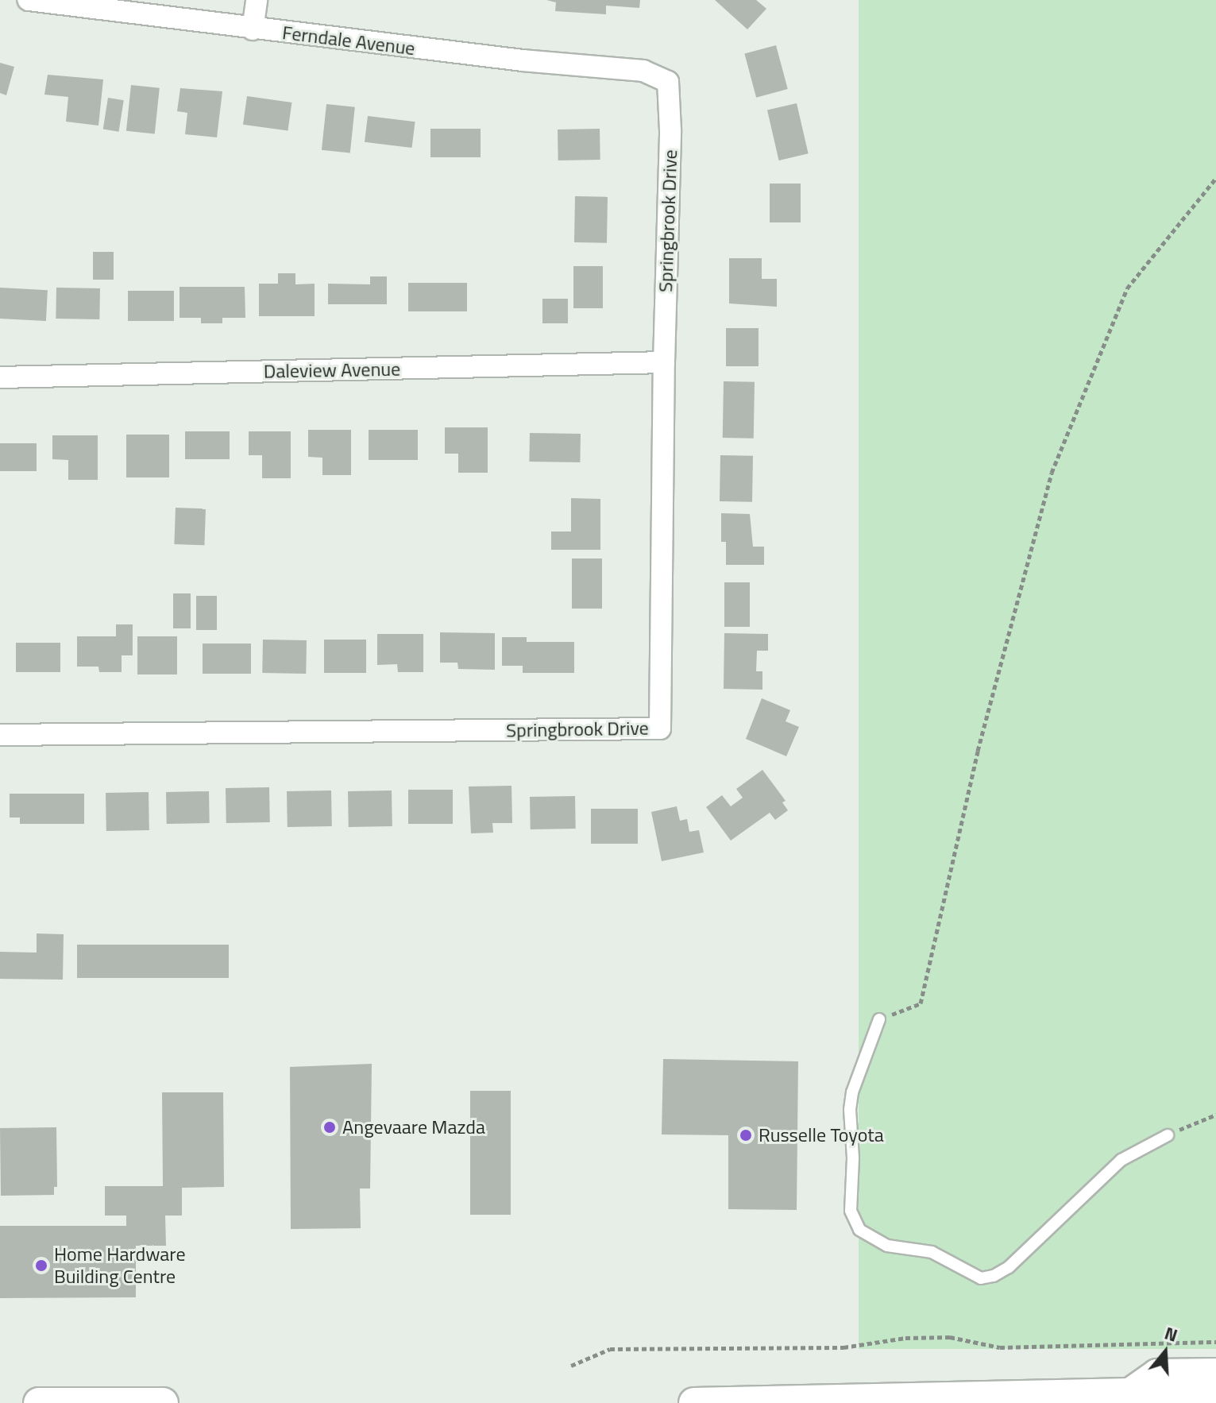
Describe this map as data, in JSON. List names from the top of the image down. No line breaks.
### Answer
{"streets":{"street":["Ferndale Avenue","Springbrook Drive","Daleview Avenue"]},"crossings":[["Ferndale Avenue","Springbrook Drive"],["Springbrook Drive","Daleview Avenue"]],"places":["Angevaare Mazda","Russelle Toyota","Home Hardware Building Centre"],"north":"top"}
